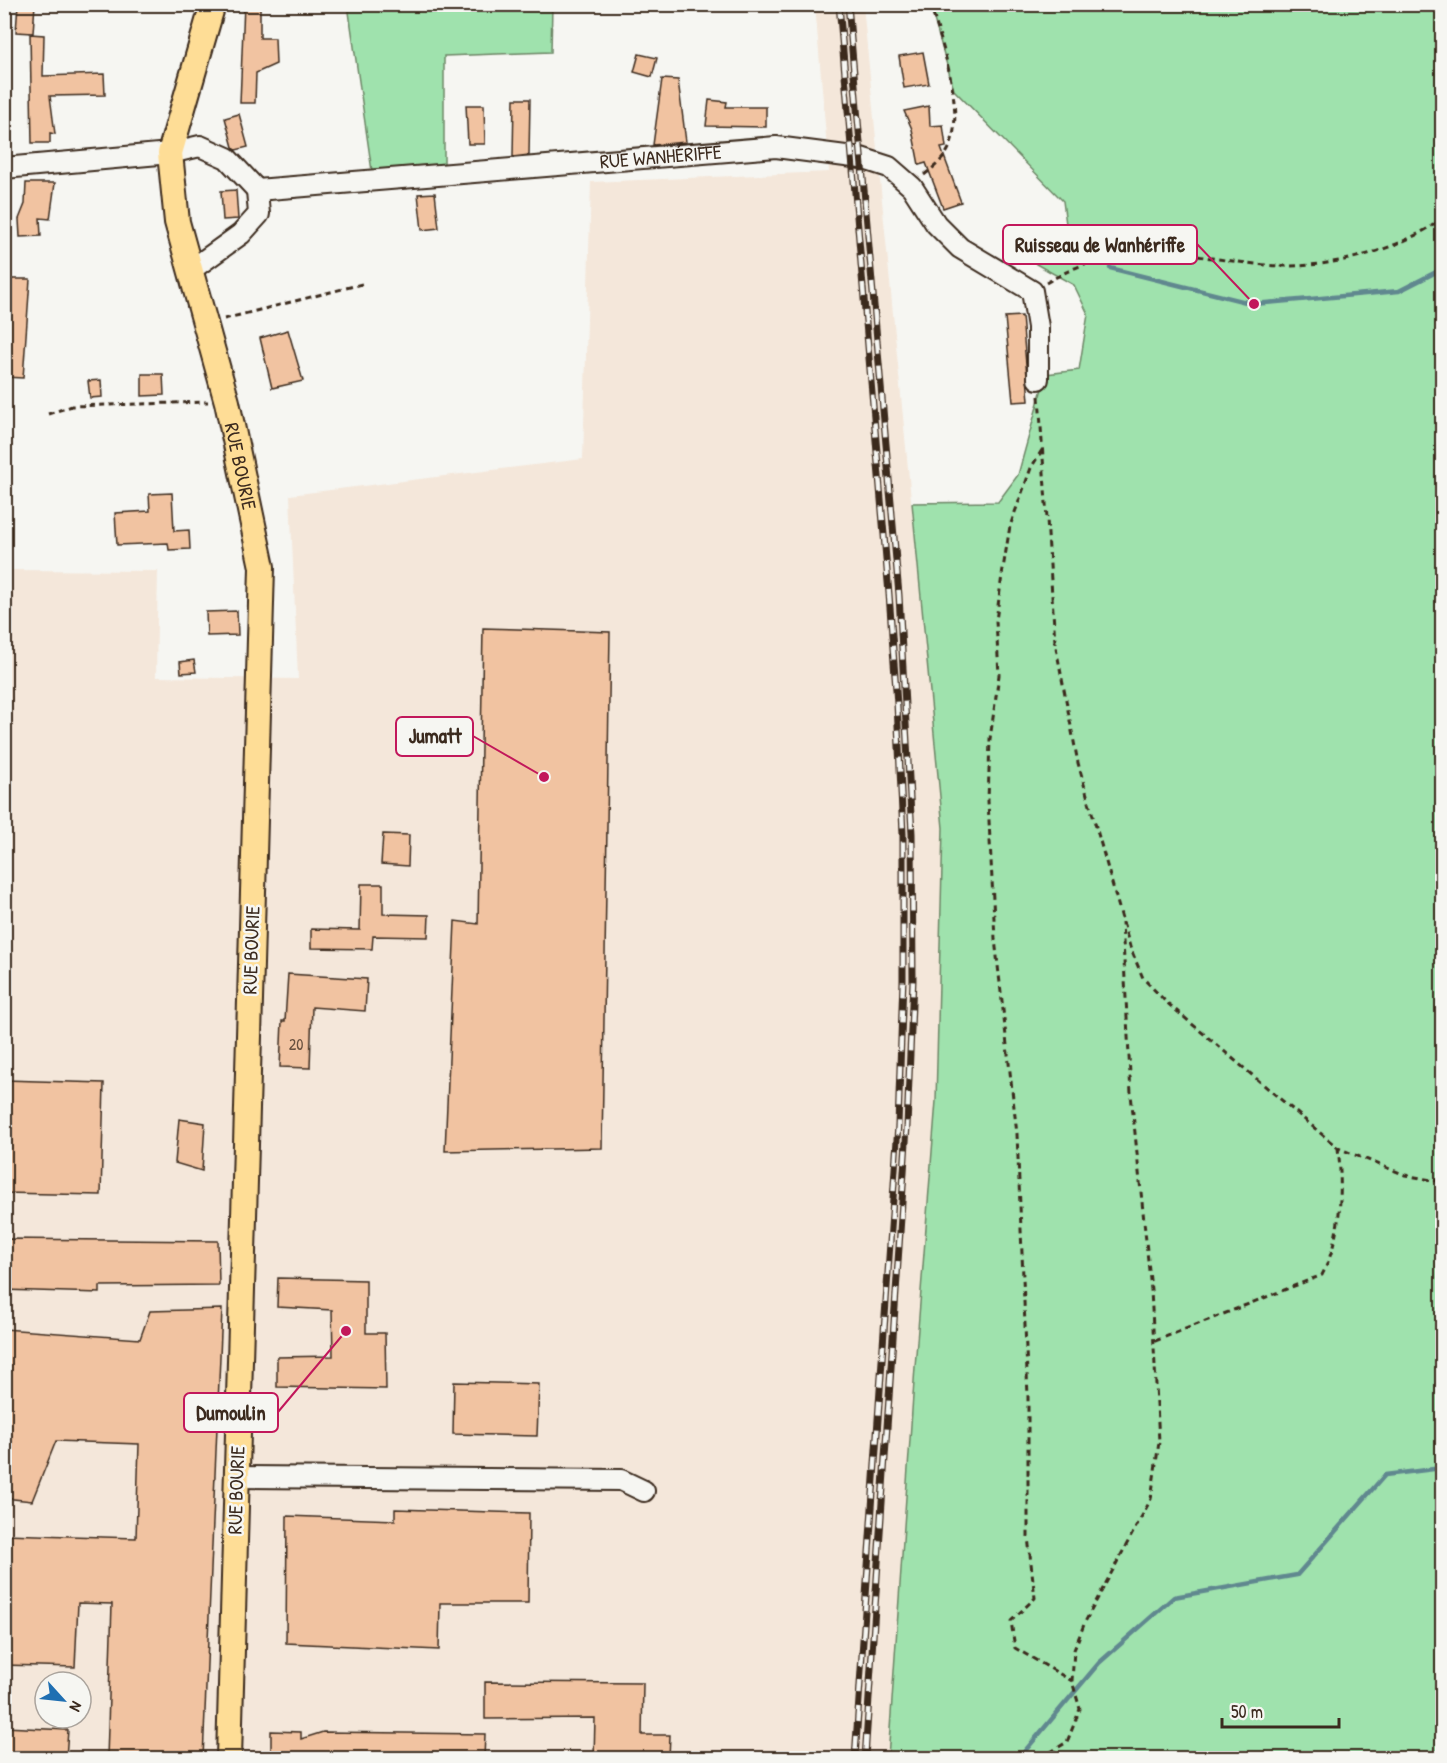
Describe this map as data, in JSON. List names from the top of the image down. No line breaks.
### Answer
{"streets":{"main road":["RUE BOURIE"],"street":["RUE WANHÉRIFFE"]},"places":["Ruisseau de Wanhériffe","Jumatt","Dumoulin"],"house_numbers":["20"],"scale_bar":"50 m","north":"bottom right"}
